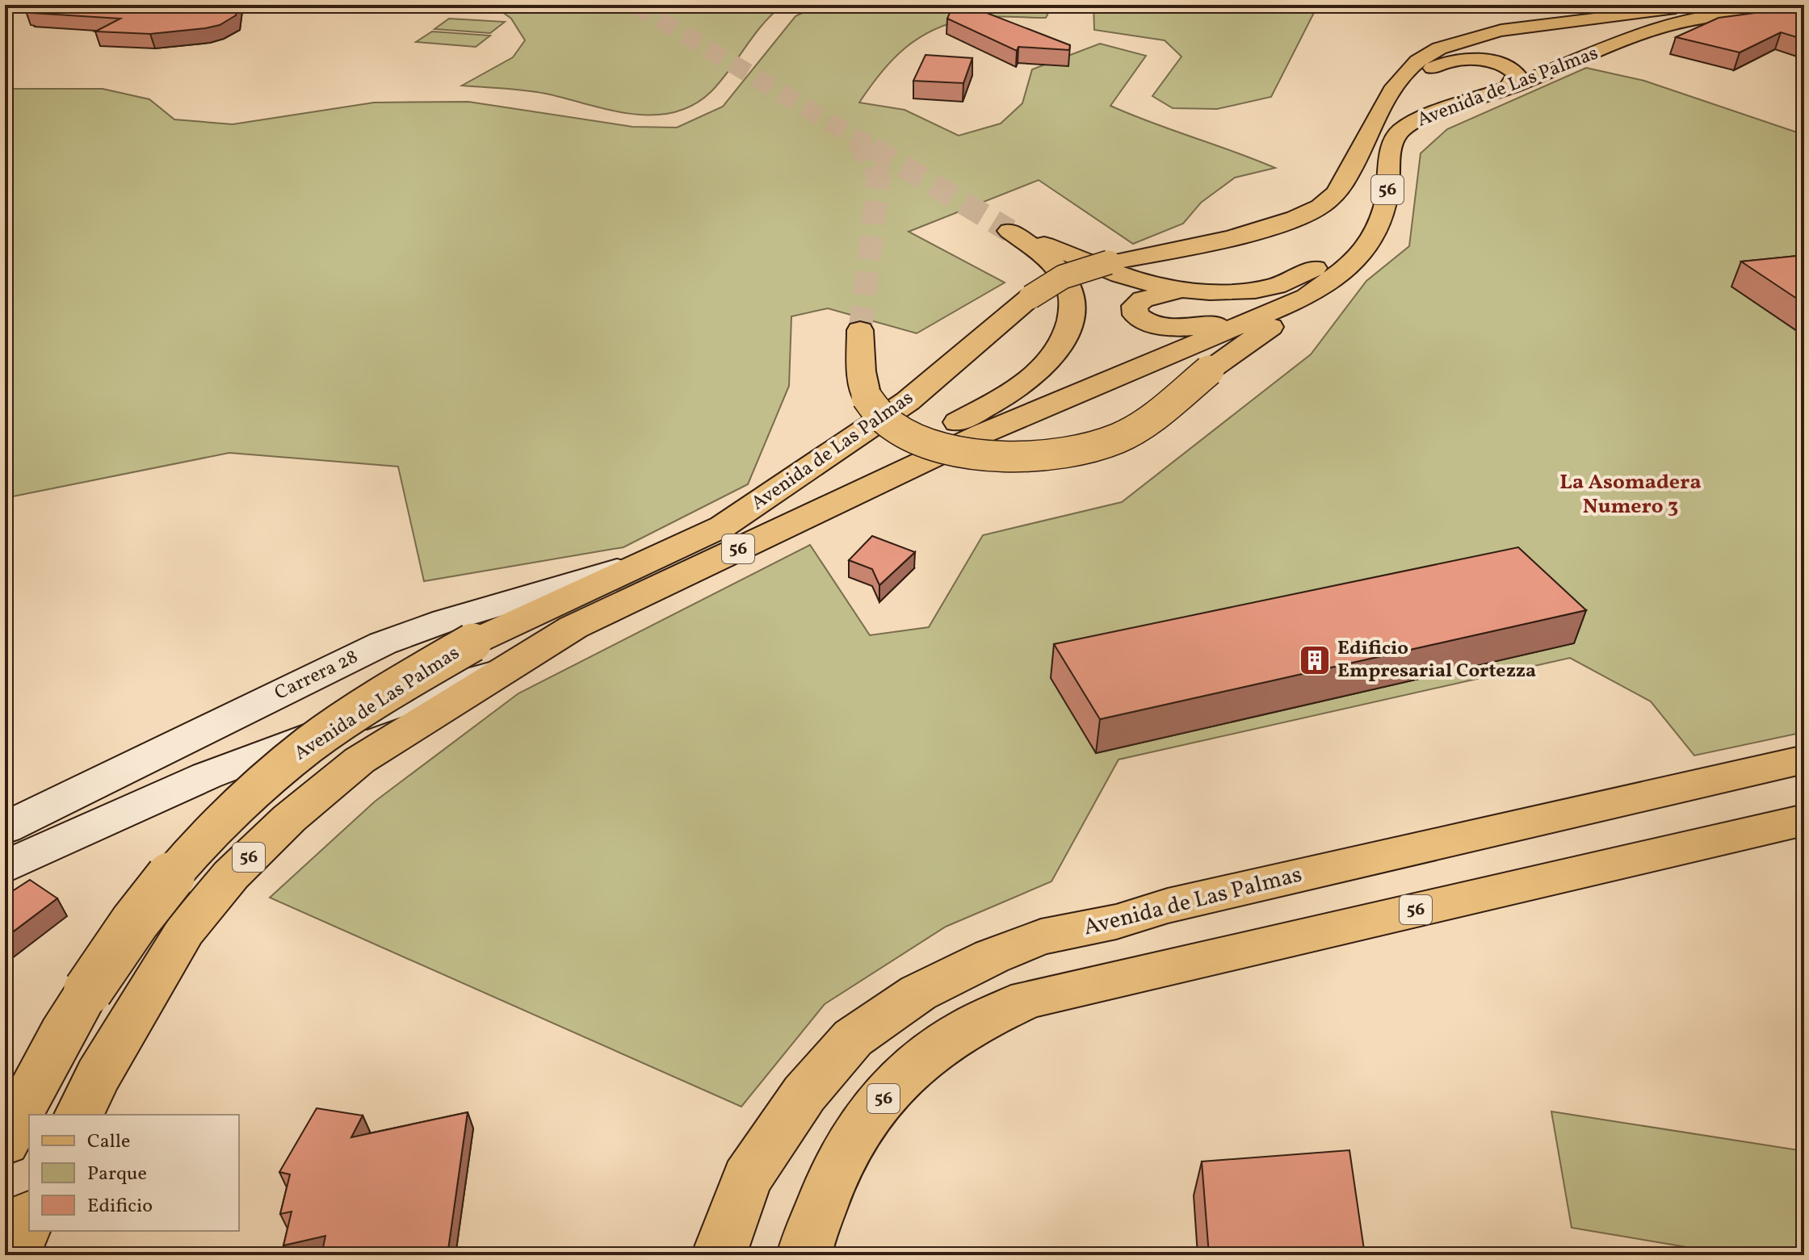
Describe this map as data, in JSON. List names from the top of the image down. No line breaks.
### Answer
{"streets":{"main road":["Avenida de Las Palmas","56"],"street":["Carrera 28"]},"crossings":[["Avenida de Las Palmas","Carrera 28"]],"districts":["La Asomadera Numero 3"],"places":{"building":["Edificio Empresarial Cortezza"]},"legend":["Calle","Parque","Edificio"]}
